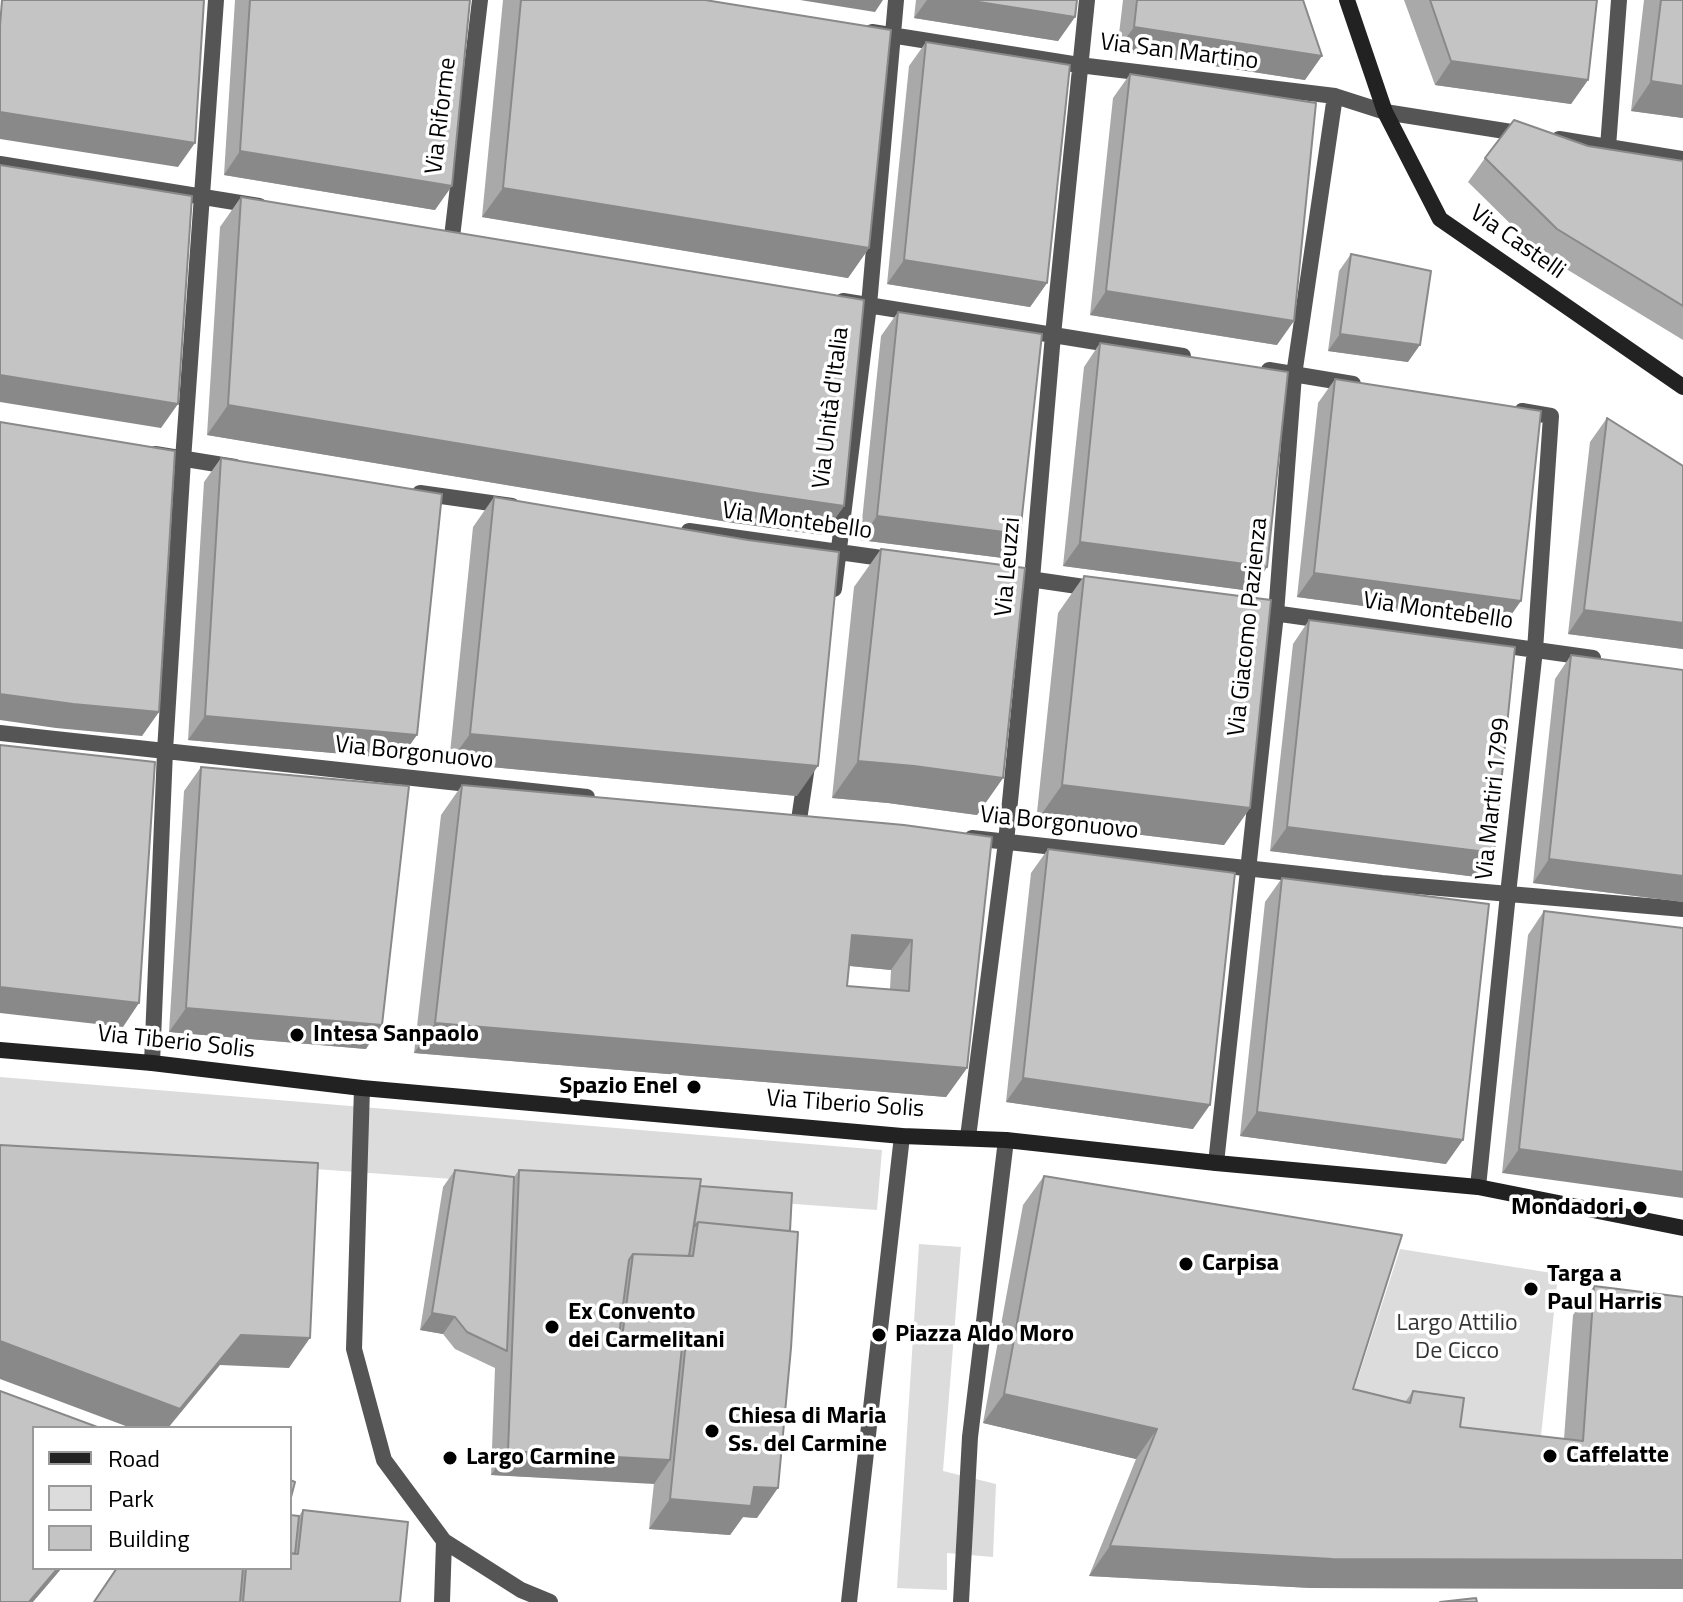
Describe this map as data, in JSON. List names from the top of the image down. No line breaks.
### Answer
{"streets":{"street":["Via San Martino","Via Riforme","Via Castelli","Via Unità d'Italia","Via Montebello","Via Leuzzi","Via Giacomo Pazienza","Via Borgonuovo","Via Martiri 1799","Via Tiberio Solis"]},"crossings":[["Via San Martino","Via Castelli"],["Via San Martino","Via Unità d'Italia"],["Via San Martino","Via Leuzzi"],["Via San Martino","Via Giacomo Pazienza"],["Via Unità d'Italia","Via Montebello"],["Via Montebello","Via Giacomo Pazienza"],["Via Montebello","Via Martiri 1799"],["Via Leuzzi","Via Borgonuovo"],["Via Leuzzi","Via Tiberio Solis"],["Via Giacomo Pazienza","Via Borgonuovo"],["Via Giacomo Pazienza","Via Tiberio Solis"],["Via Borgonuovo","Via Martiri 1799"],["Via Martiri 1799","Via Tiberio Solis"]],"parks":["Largo Attilio De Cicco"],"places":["Intesa Sanpaolo","Spazio Enel","Mondadori","Carpisa","Targa a Paul Harris","Ex Convento dei Carmelitani","Piazza Aldo Moro","Chiesa di Maria Ss. del Carmine","Caffelatte","Largo Carmine"],"legend":["Road","Park","Building"]}
